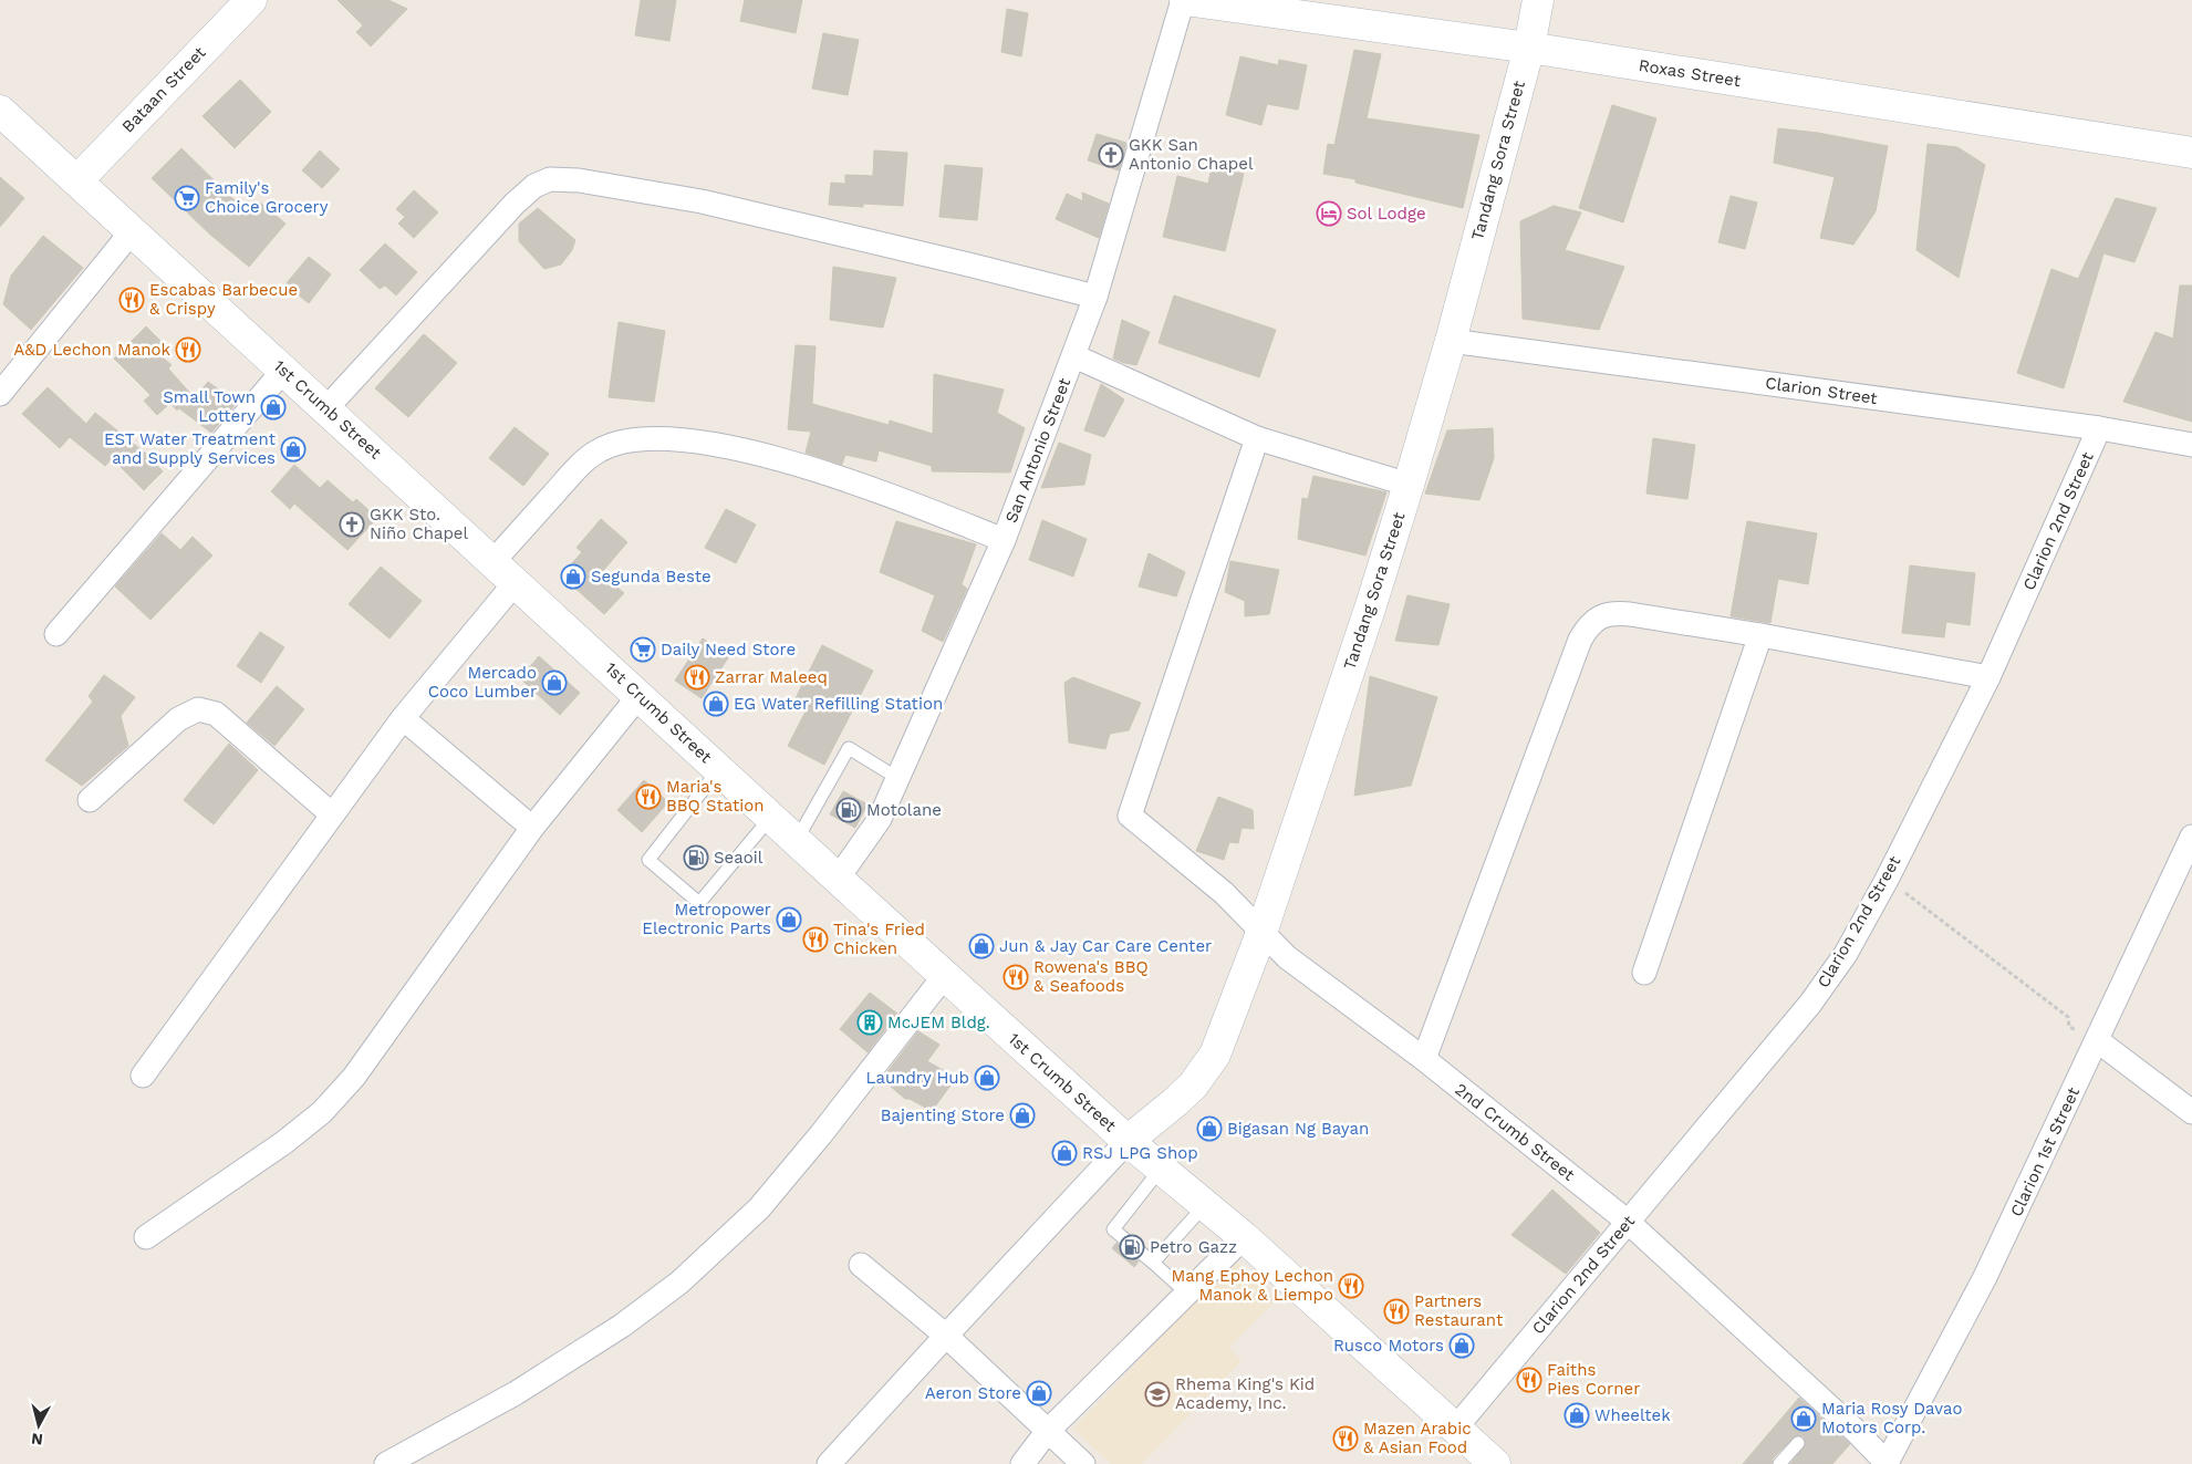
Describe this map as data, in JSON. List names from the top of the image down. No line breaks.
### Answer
{"streets":{"street":["Roxas Street","Bataan Street","Tandang Sora Street","Clarion Street","1st Crumb Street","San Antonio Street","Clarion 2nd Street","2nd Crumb Street","Clarion 1st Street"]},"crossings":[["Roxas Street","Tandang Sora Street"],["Roxas Street","San Antonio Street"],["Bataan Street","1st Crumb Street"],["Tandang Sora Street","Clarion Street"],["Tandang Sora Street","1st Crumb Street"],["Tandang Sora Street","2nd Crumb Street"],["Clarion Street","Clarion 2nd Street"],["1st Crumb Street","San Antonio Street"],["1st Crumb Street","Clarion 2nd Street"],["Clarion 2nd Street","2nd Crumb Street"],["2nd Crumb Street","Clarion 1st Street"]],"places":{"church":["GKK San Antonio Chapel","GKK Sto. Niño Chapel"],"supermarket":["Family's Choice Grocery","Daily Need Store"],"hotel":["Sol Lodge"],"restaurant":["Escabas Barbecue & Crispy","A&D Lechon Manok","Zarrar Maleeq","Maria's BBQ Station","Tina's Fried Chicken","Rowena's BBQ & Seafoods","Mang Ephoy Lechon Manok & Liempo","Partners Restaurant","Faiths Pies Corner","Mazen Arabic & Asian Food"],"shop":["Small Town Lottery","EST Water Treatment and Supply Services","Segunda Beste","Mercado Coco Lumber","EG Water Refilling Station","Metropower Electronic Parts","Jun & Jay Car Care Center","Laundry Hub","Bajenting Store","Bigasan Ng Bayan","RSJ LPG Shop","Rusco Motors","Aeron Store","Wheeltek","Maria Rosy Davao Motors Corp."],"fuel station":["Motolane","Seaoil","Petro Gazz"],"building":["McJEM Bldg."],"school or university":["Rhema King's Kid Academy, Inc."]},"north":"bottom"}
